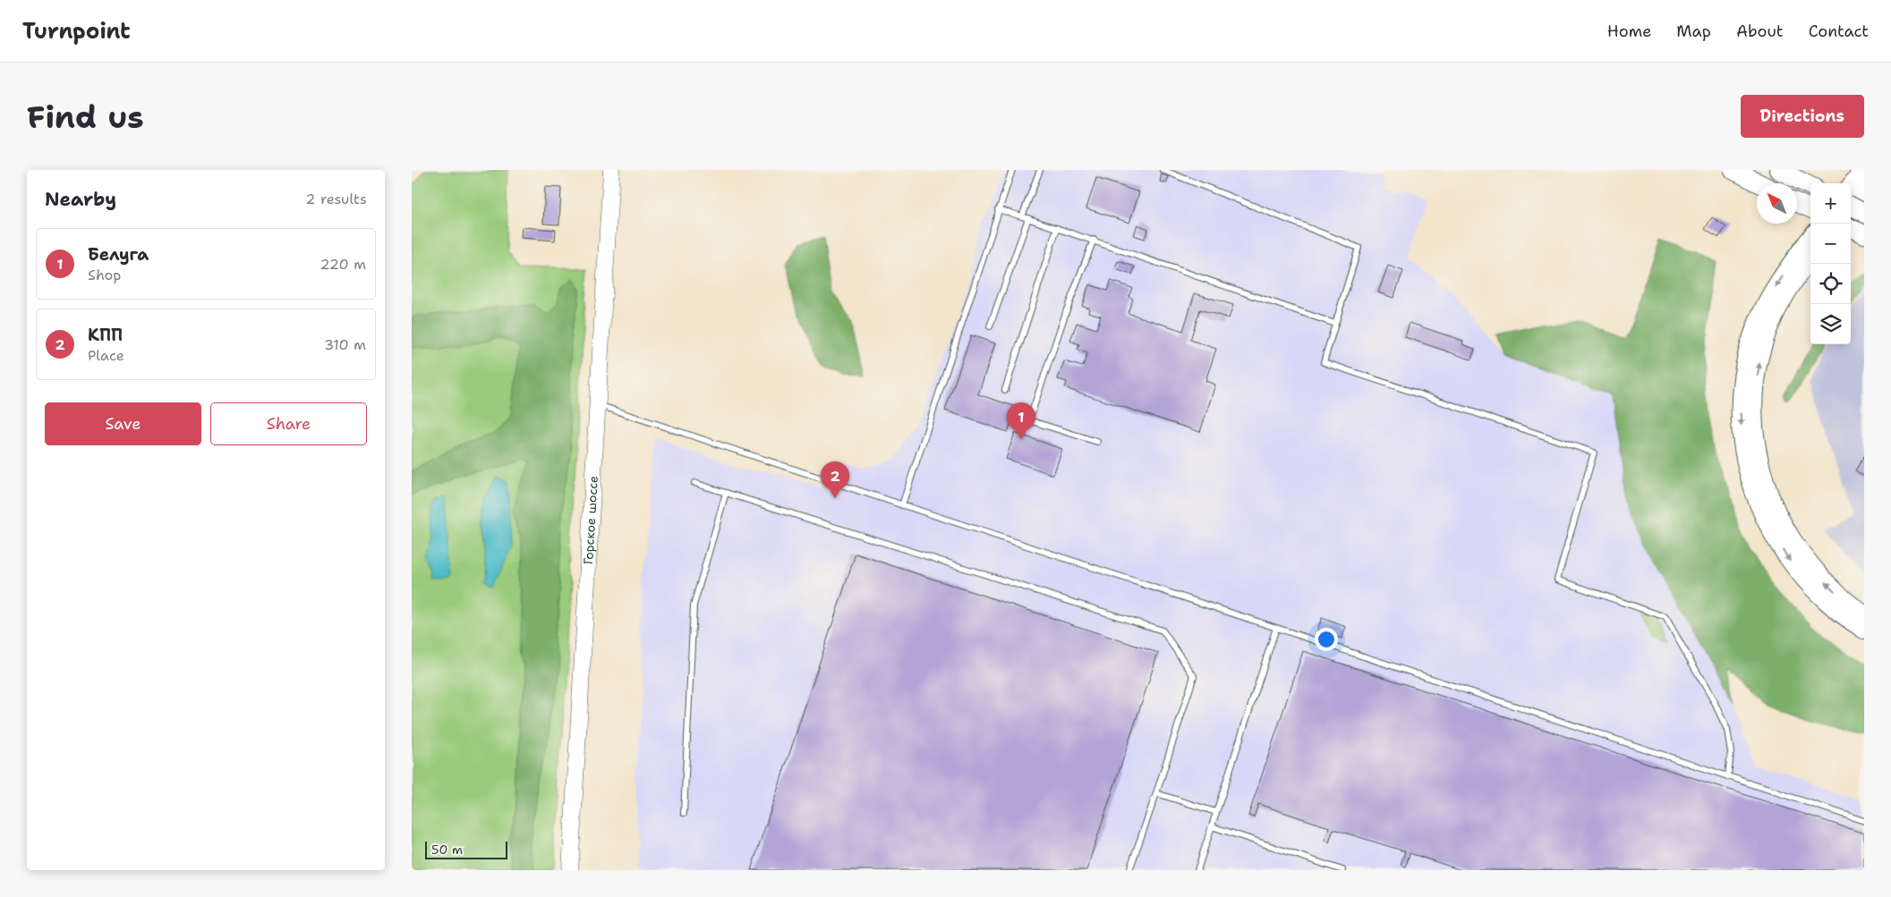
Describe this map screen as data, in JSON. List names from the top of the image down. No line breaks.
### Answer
{"streets":{"main road":["Горское шоссе"]},"scale_bar":"50 m","north":"top left","page":{"header":"Turnpoint","nav":["Home","Map","About","Contact"],"buttons":["Directions",["Save","Share"]],"title":"Find us","heading":["Nearby","2 results"],"map_buttons":["+","−"],"list":[{"mark":"1","name":"Белуга","note":"Shop","value":"220 m"},{"mark":"2","name":"КПП","note":"Place","value":"310 m"}],"pins":["1","2"],"scale":"50 m"}}
